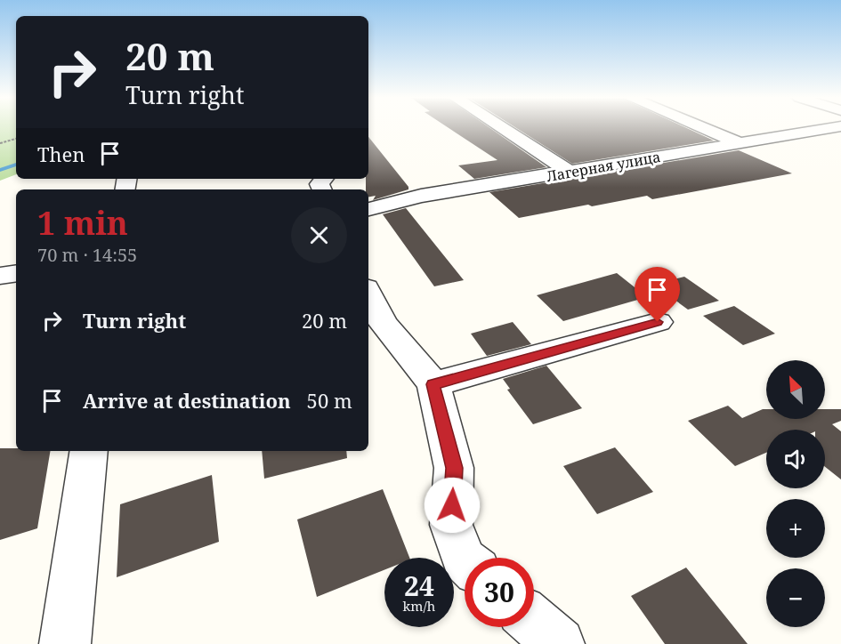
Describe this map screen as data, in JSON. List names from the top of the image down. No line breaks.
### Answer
{"streets":{"street":["Лагерная улица"]},"north":"top left","page":{"turn":["20 m","Turn right"],"then":"Then","heading":["1 min","70 m · 14:55"],"list":[{"name":"Turn right","value":"20 m"},{"name":"Arrive at destination","value":"50 m"}],"map_buttons":["+","−"],"speed":"24 km/h","limit":"30"}}
